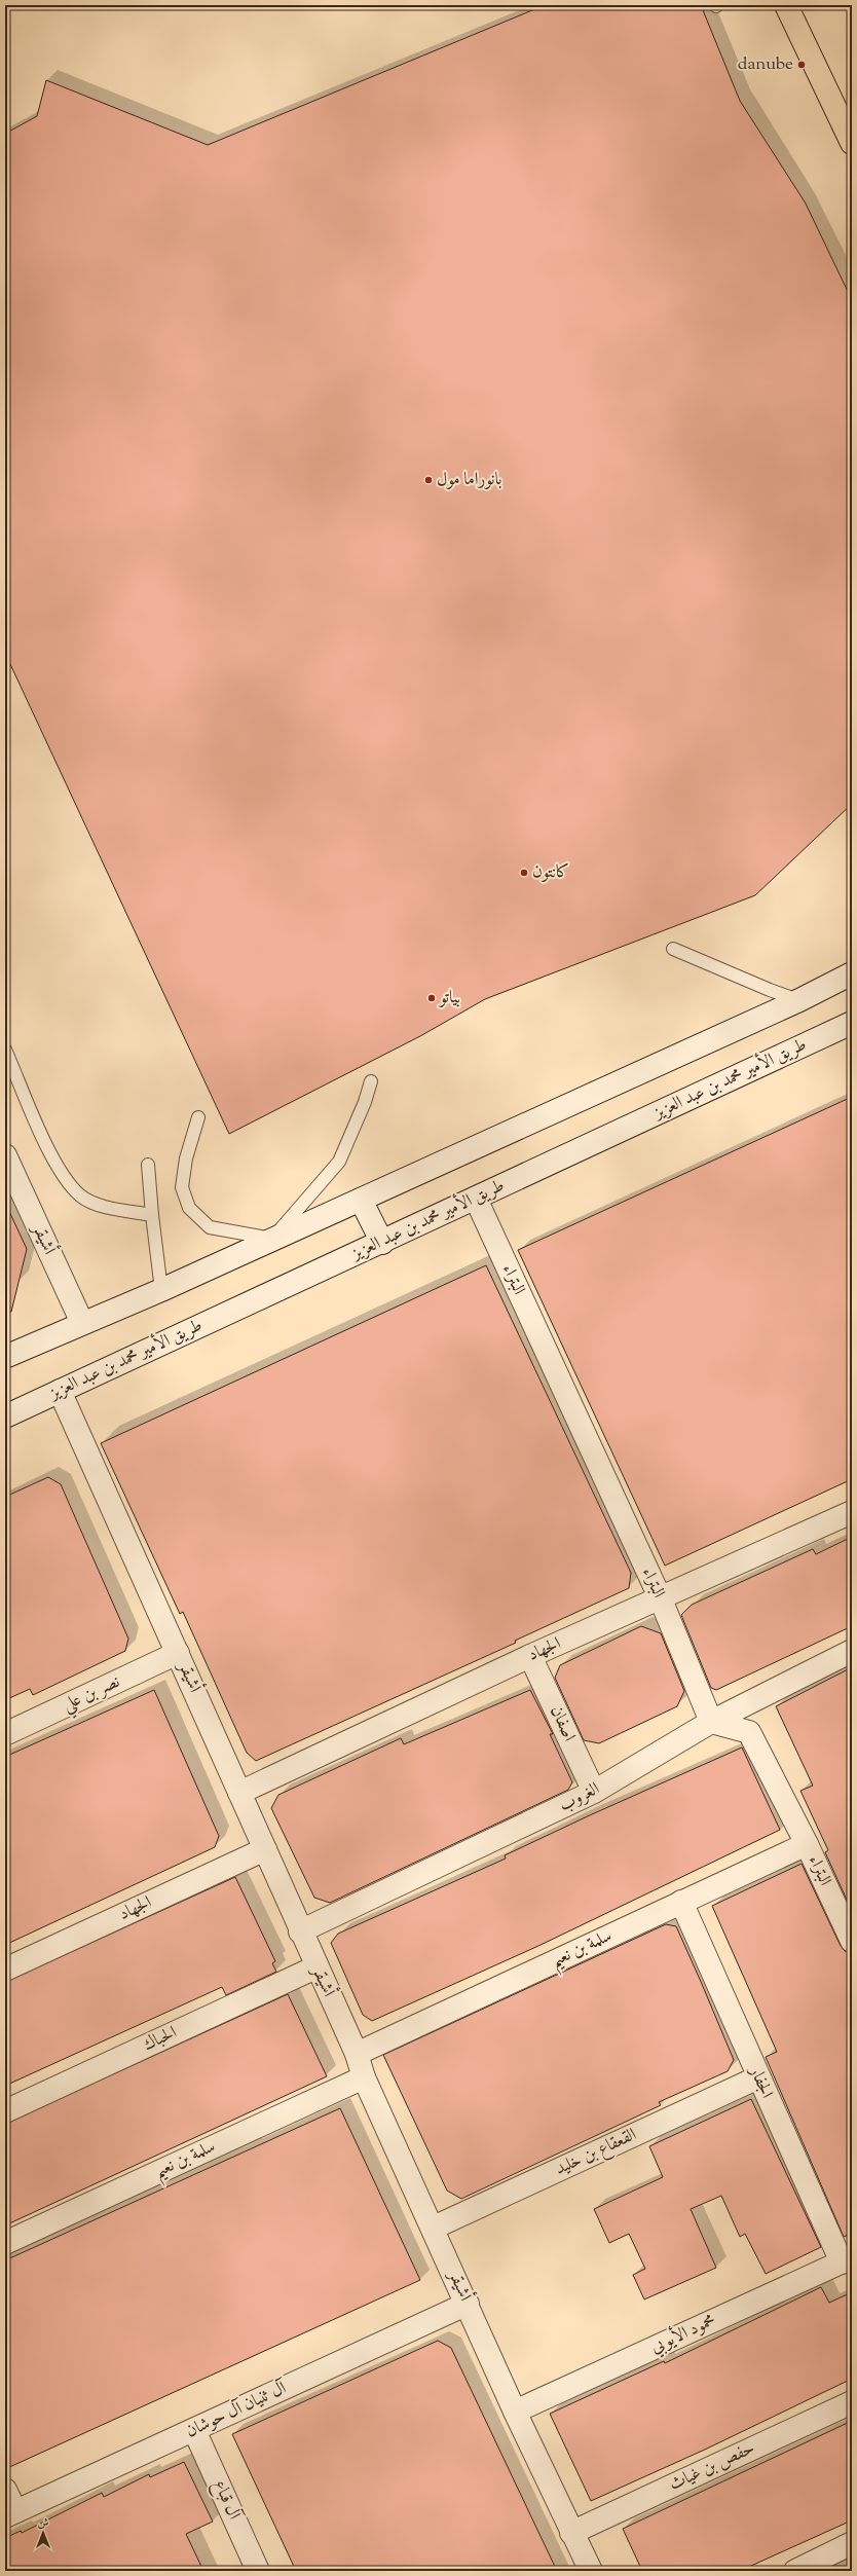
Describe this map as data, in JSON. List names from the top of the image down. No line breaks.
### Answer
{"streets":{"street":["طريق الأمير محمد بن عبد العزيز","أشيقر","البتراء","الجهاد","نصر بن علي","اصفان","الغروب","سلمة بن نعيم","الحباك","الجفار","القعقاع بن خليد","محمود الأيوبي","آل ثنيان آل حوشان","حفص بن غياث","آل قباع"]},"crossings":[["طريق الأمير محمد بن عبد العزيز","أشيقر"],["طريق الأمير محمد بن عبد العزيز","البتراء"],["أشيقر","الجهاد"],["أشيقر","نصر بن علي"],["أشيقر","الغروب"],["أشيقر","سلمة بن نعيم"],["أشيقر","الحباك"],["أشيقر","القعقاع بن خليد"],["أشيقر","محمود الأيوبي"],["أشيقر","آل ثنيان آل حوشان"],["أشيقر","حفص بن غياث"],["البتراء","الجهاد"],["البتراء","الغروب"],["البتراء","سلمة بن نعيم"],["الجهاد","اصفان"],["اصفان","الغروب"],["سلمة بن نعيم","الجفار"],["الجفار","القعقاع بن خليد"],["الجفار","محمود الأيوبي"],["آل ثنيان آل حوشان","آل قباع"]],"places":["danube","بانوراما مول","كانتون","بياتو"],"north":"top"}
